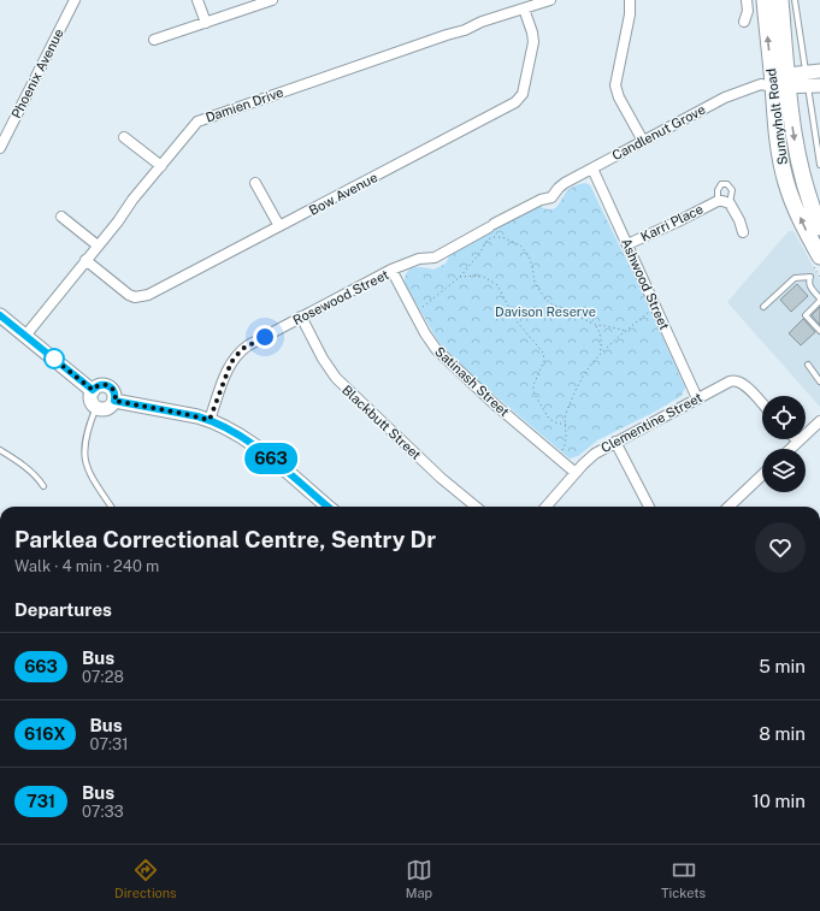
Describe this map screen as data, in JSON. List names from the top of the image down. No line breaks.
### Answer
{"streets":{"main road":["Sunnyholt Road"],"street":["Phoenix Avenue","Damien Drive","Candlenut Grove","Bow Avenue","Karri Place","Ashwood Street","Rosewood Street","Satinash Street","Blackbutt Street","Clementine Street"]},"crossings":[["Damien Drive","Bow Avenue"],["Sunnyholt Road","Candlenut Grove"],["Candlenut Grove","Ashwood Street"],["Candlenut Grove","Rosewood Street"],["Karri Place","Ashwood Street"],["Ashwood Street","Clementine Street"],["Rosewood Street","Satinash Street"],["Rosewood Street","Blackbutt Street"],["Satinash Street","Clementine Street"]],"parks":["Davison Reserve"],"lines":["bus line 663"],"page":{"on_map":"663","heading":[["Parklea Correctional Centre, Sentry Dr","Walk · 4 min · 240 m"],"Departures"],"list":[{"mark":"663","name":"Bus","note":"07:28","value":"5 min"},{"mark":"616X","name":"Bus","note":"07:31","value":"8 min"},{"mark":"731","name":"Bus","note":"07:33","value":"10 min"}],"tabs":["Directions","Map","Tickets"]}}
